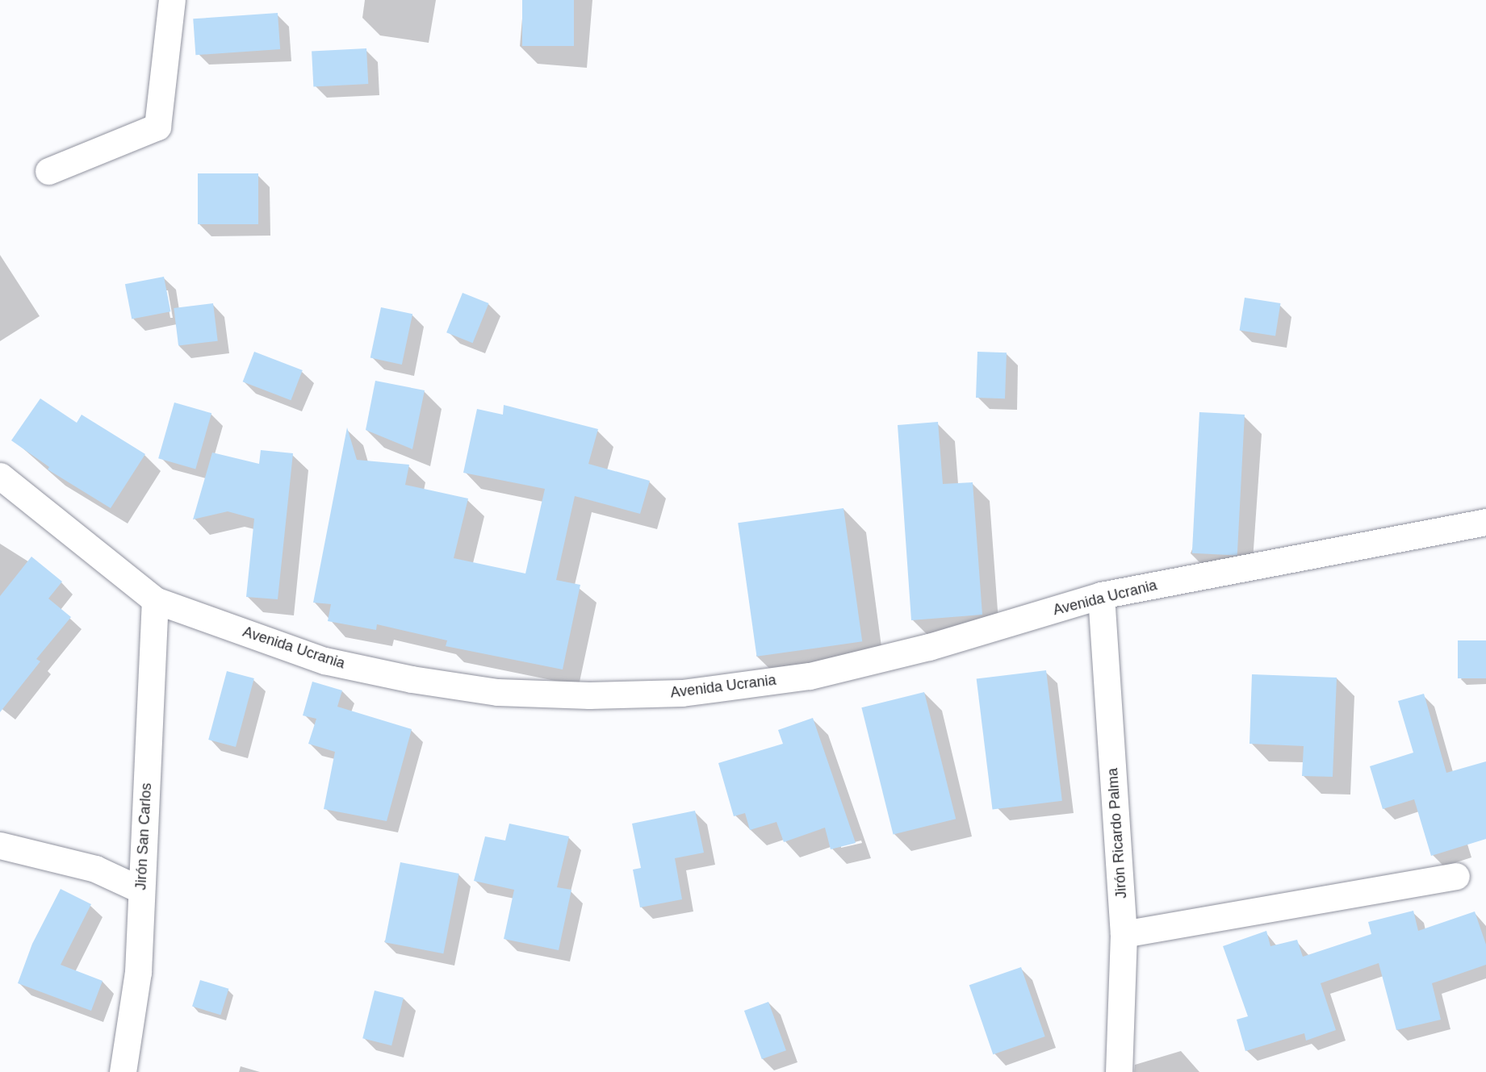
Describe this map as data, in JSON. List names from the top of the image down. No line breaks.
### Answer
{"streets":{"street":["Avenida Ucrania","Jirón Ricardo Palma","Jirón San Carlos"]},"crossings":[["Avenida Ucrania","Jirón Ricardo Palma"],["Avenida Ucrania","Jirón San Carlos"]]}
